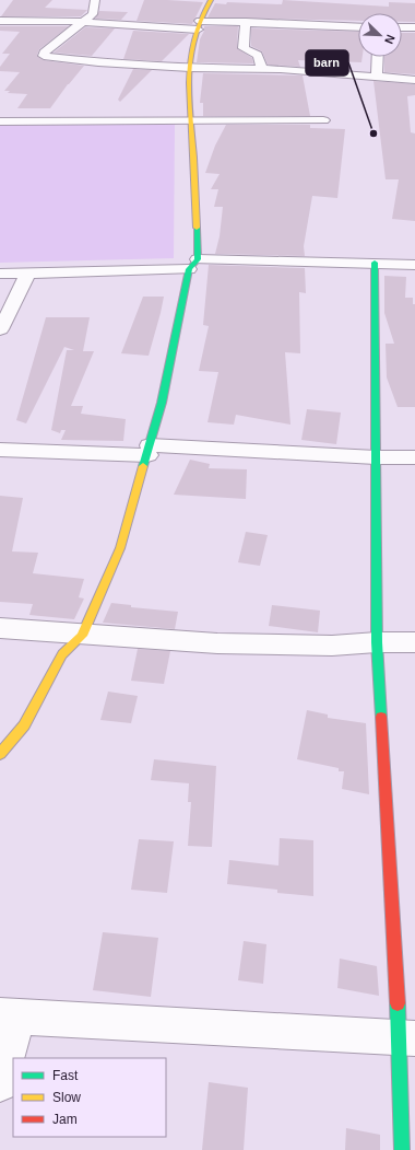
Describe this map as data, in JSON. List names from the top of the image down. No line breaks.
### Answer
{"places":["barn"],"legend":["Fast","Slow","Jam"],"north":"bottom right"}
